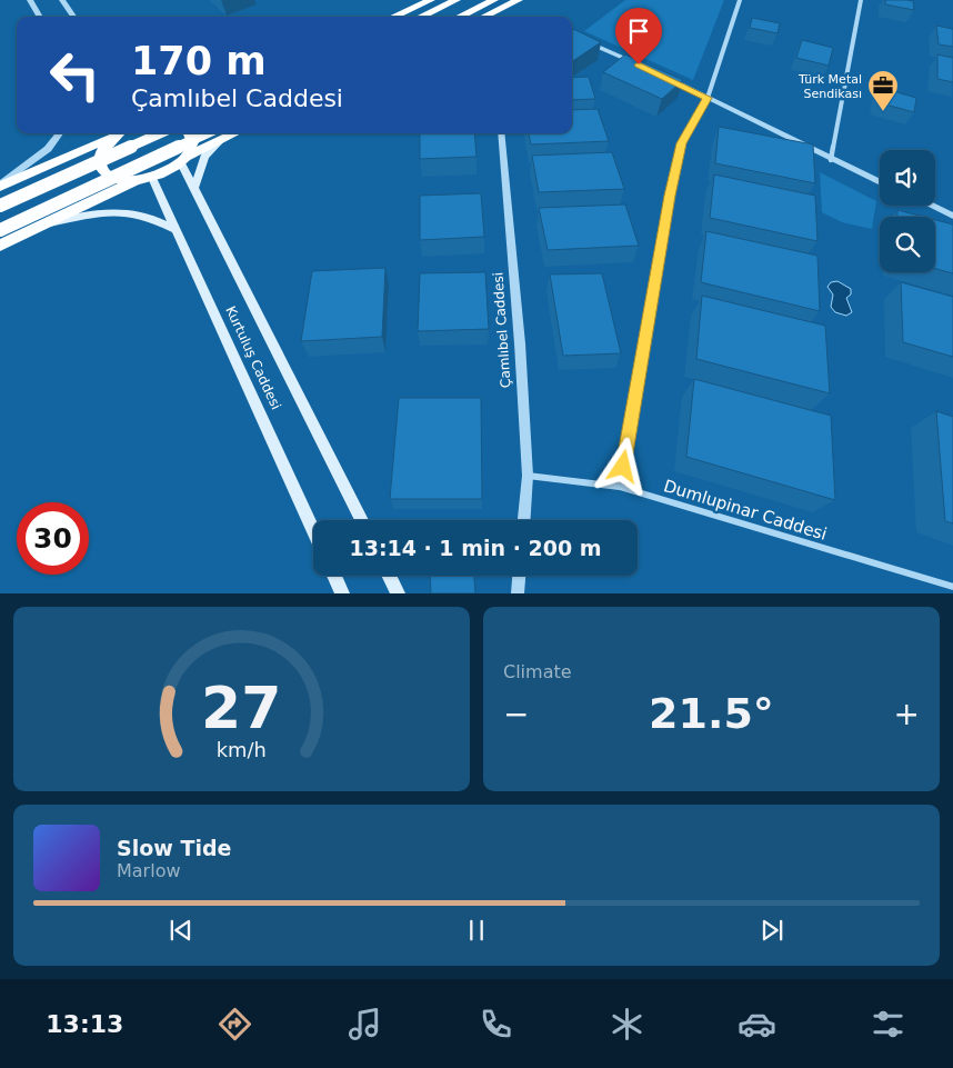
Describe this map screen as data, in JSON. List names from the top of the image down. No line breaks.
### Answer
{"streets":{"main road":["Kurtuluş Caddesi"],"street":["Çamlıbel Caddesi","Dumlupinar Caddesi"]},"crossings":[["Çamlıbel Caddesi","Dumlupinar Caddesi"]],"places":{"office":["Türk Metal Sendikası"]},"page":{"turn":["170 m","Çamlıbel Caddesi"],"limit":"30","trip":"13:14 · 1 min · 200 m","tile":"Climate","heat":["−","21.5°","+"],"song":["Slow Tide","Marlow"],"tabs":"13:13","gauge":["27","km/h"]}}
